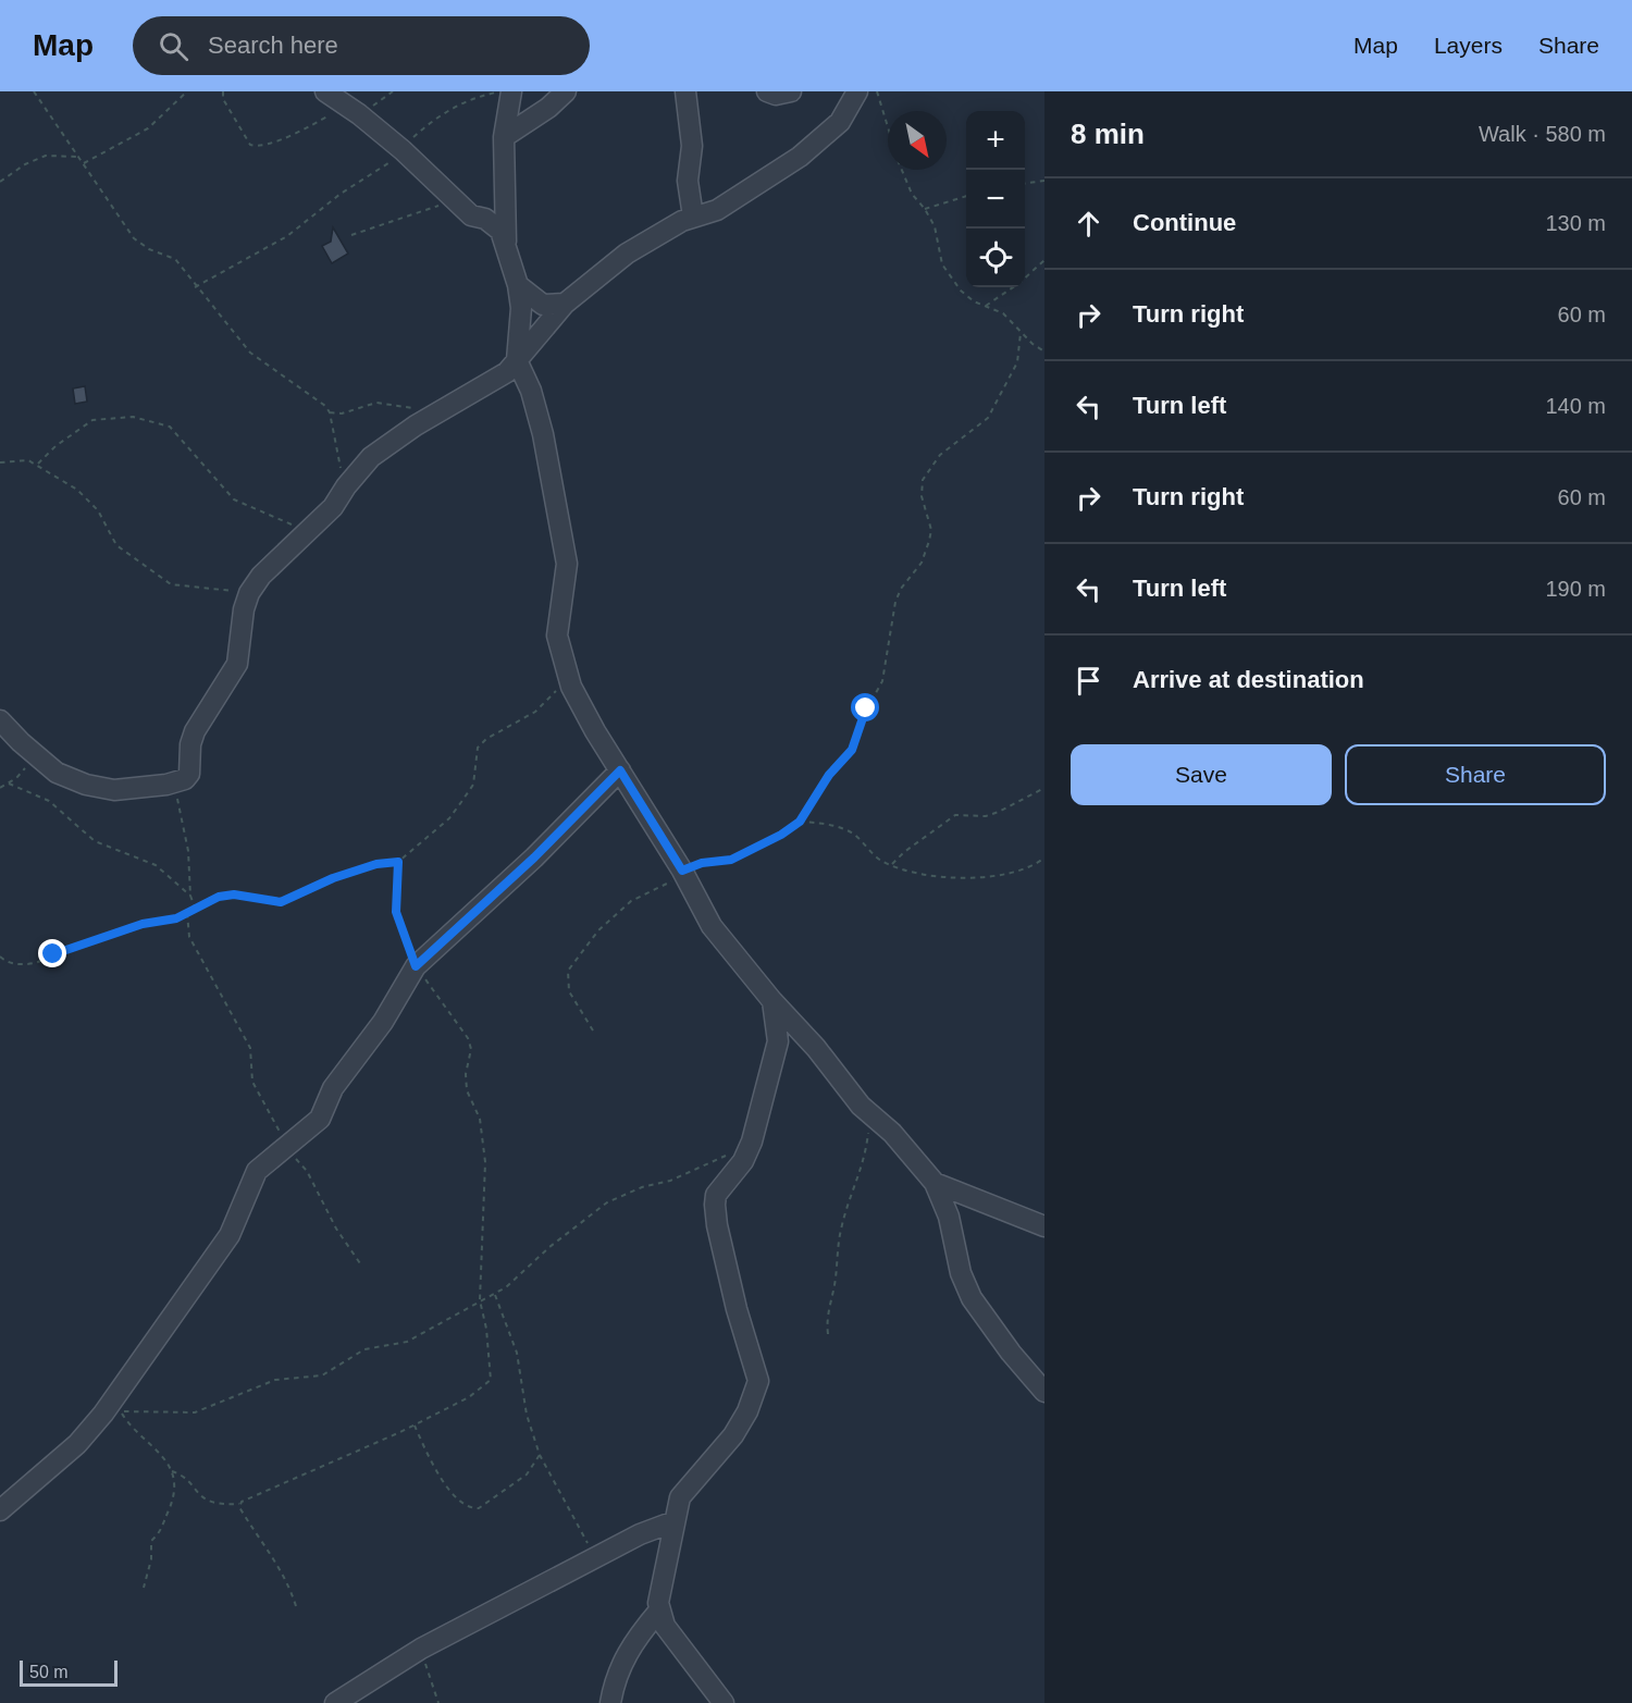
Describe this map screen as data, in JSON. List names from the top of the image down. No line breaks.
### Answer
{"scale_bar":"50 m","north":"bottom right","page":{"header":"Map","search":"Search here","nav":["Map","Layers","Share"],"heading":["8 min","Walk · 580 m"],"map_buttons":["+","−"],"list":[["Continue","130 m"],["Turn right","60 m"],["Turn left","140 m"],["Turn right","60 m"],["Turn left","190 m"],"Arrive at destination"],"buttons":["Save","Share"],"scale":"50 m"}}
